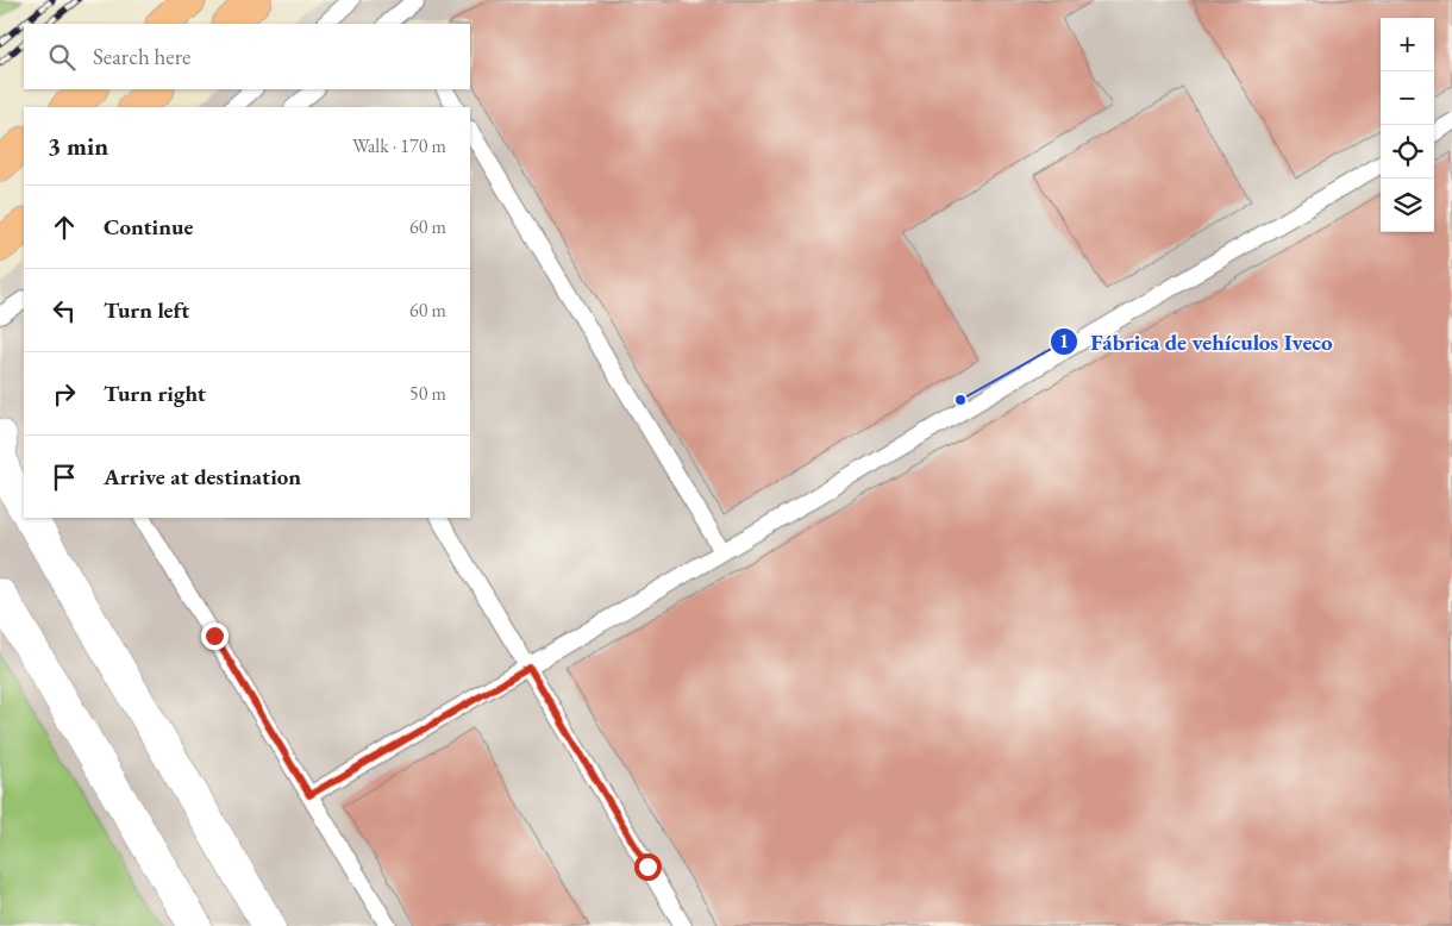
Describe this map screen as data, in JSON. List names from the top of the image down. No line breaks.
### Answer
{"places":["Fábrica de vehículos Iveco"],"page":{"map_buttons":["+","−"],"search":"Search here","heading":["3 min","Walk · 170 m"],"list":[["Continue","60 m"],["Turn left","60 m"],["Turn right","50 m"],"Arrive at destination"]}}
